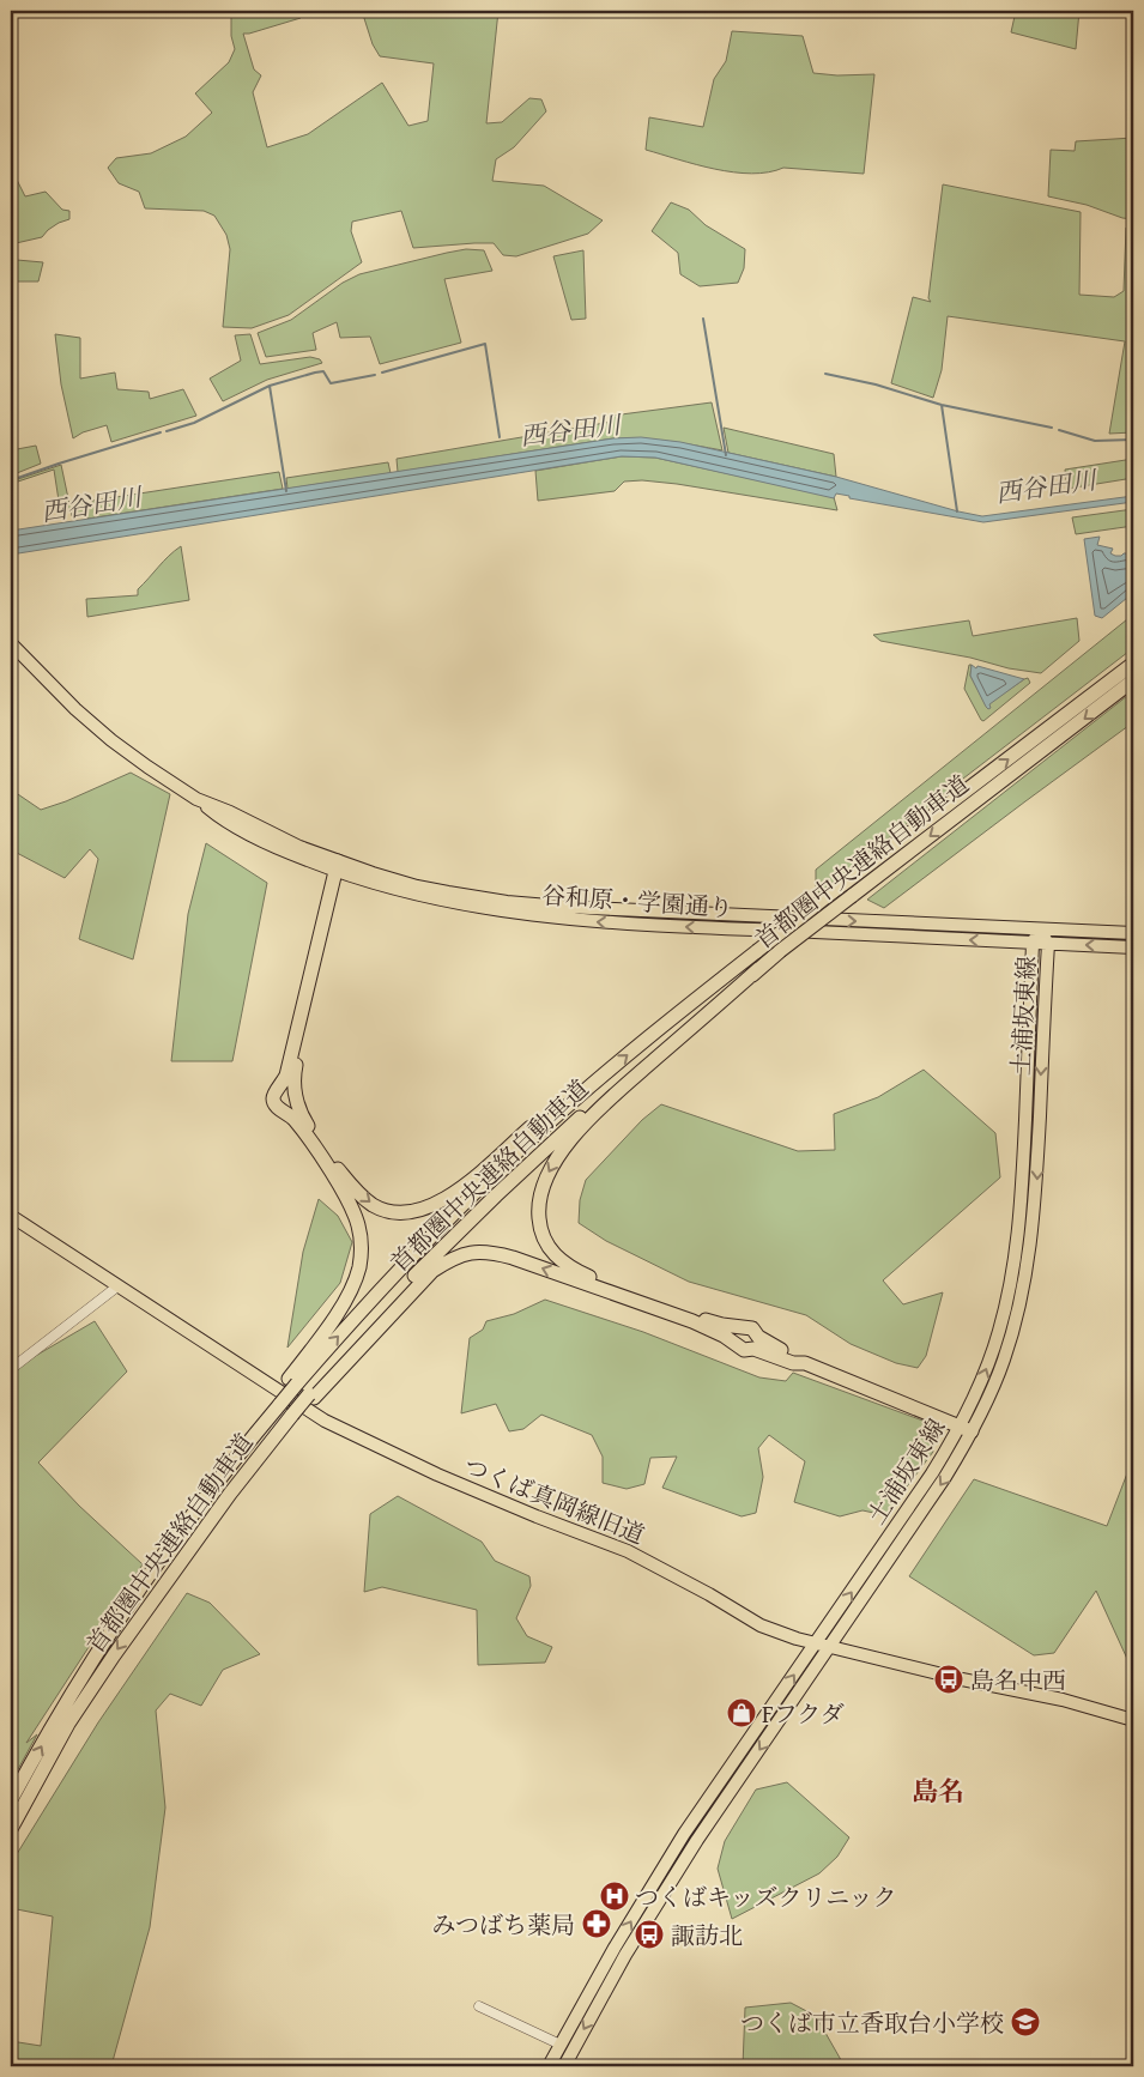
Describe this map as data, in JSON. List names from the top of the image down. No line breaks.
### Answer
{"streets":{"highway":["首都圏中央連絡自動車道"],"main road":["谷和原・学園通り","土浦坂東線","つくば真岡線旧道"]},"crossings":[["谷和原・学園通り","土浦坂東線"],["土浦坂東線","つくば真岡線旧道"]],"districts":["島名"],"water":["西谷田川"],"places":{"bus stop":["島名中西","諏訪北"],"shop":["Fフクダ"],"hospital":["つくばキッズクリニック"],"pharmacy":["みつばち薬局"],"school or university":["つくば市立香取台小学校"]}}
